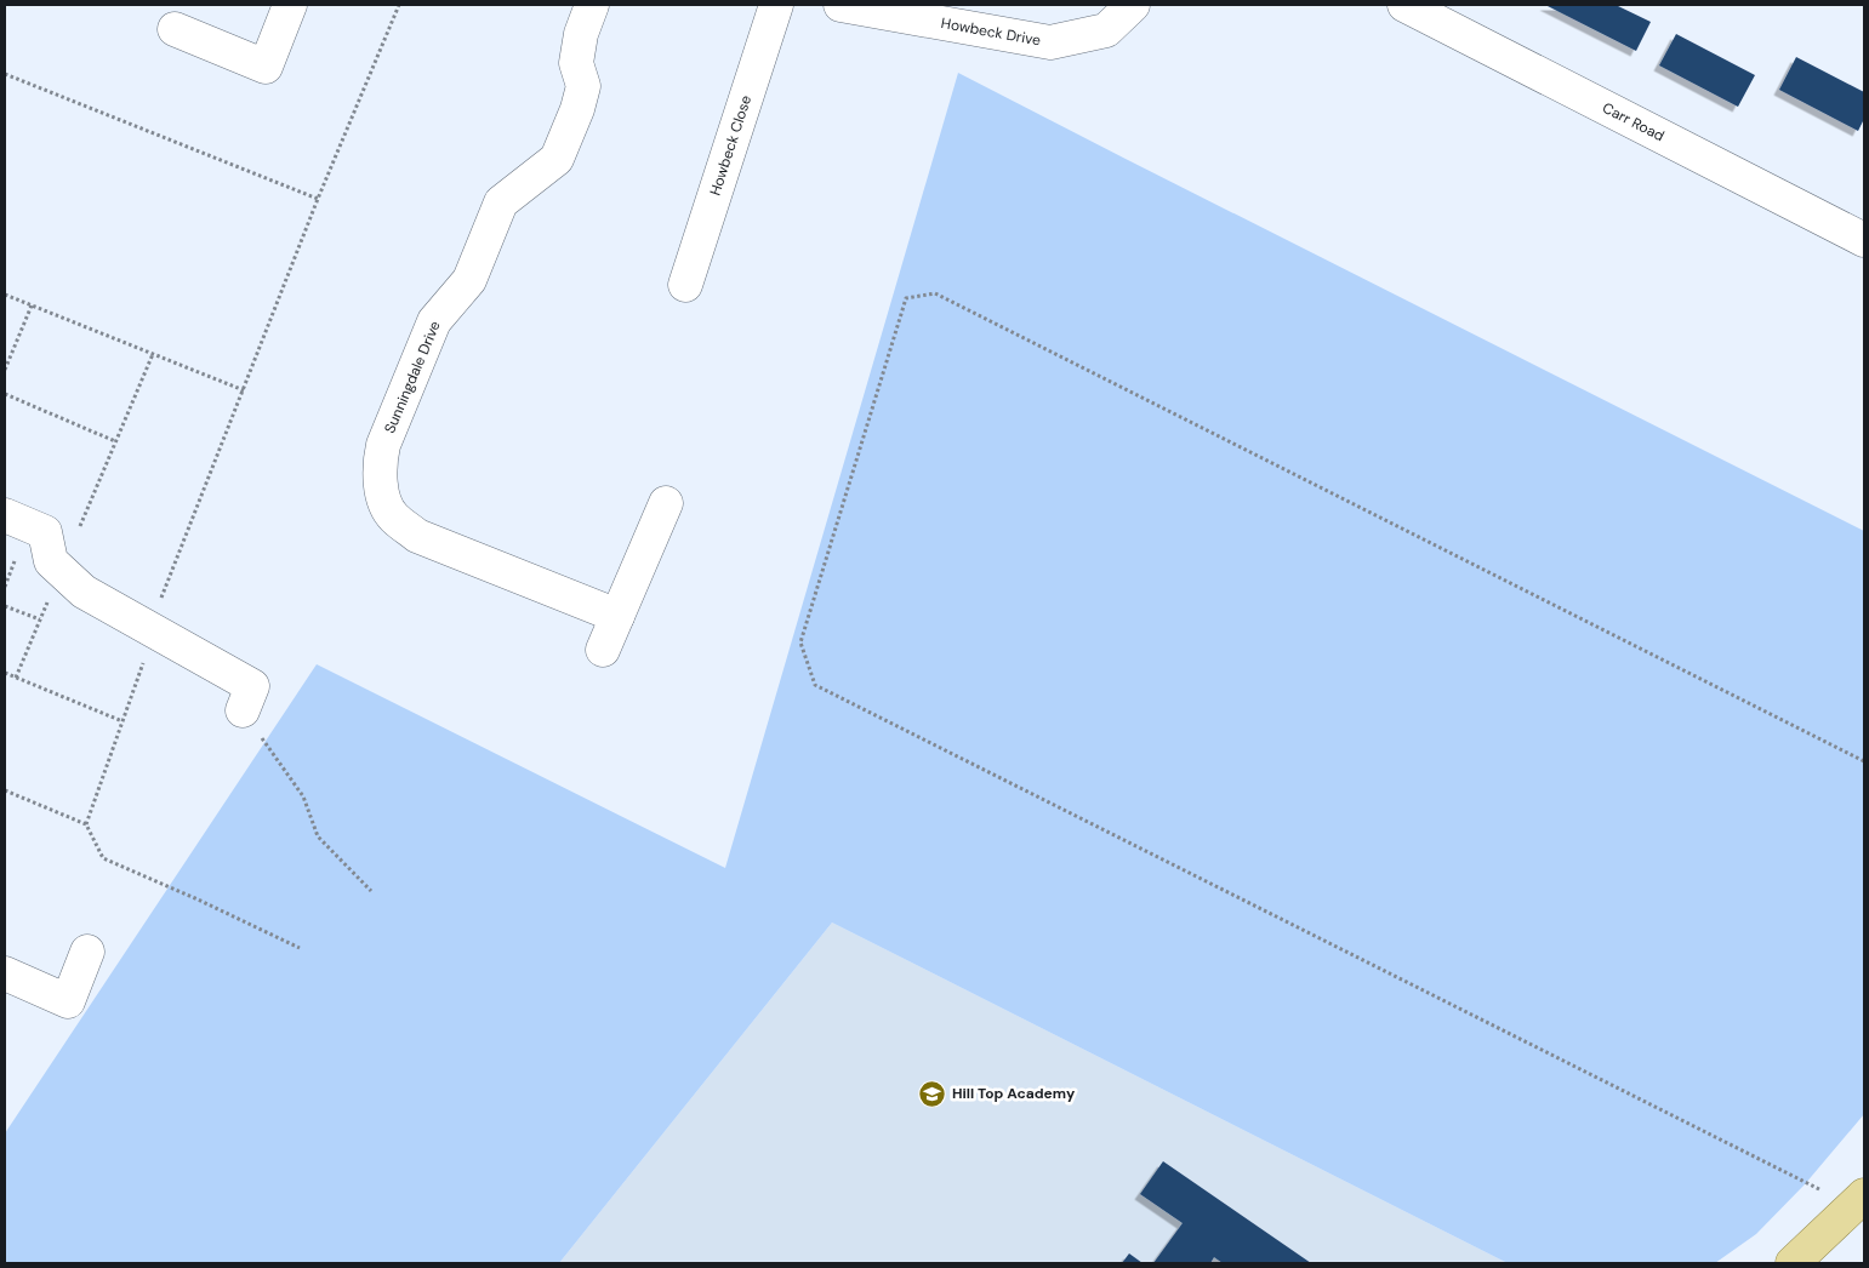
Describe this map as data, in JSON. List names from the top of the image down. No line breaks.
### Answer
{"streets":{"street":["Howbeck Drive","Carr Road","Howbeck Close","Sunningdale Drive"]},"places":{"school or university":["Hill Top Academy"]}}
